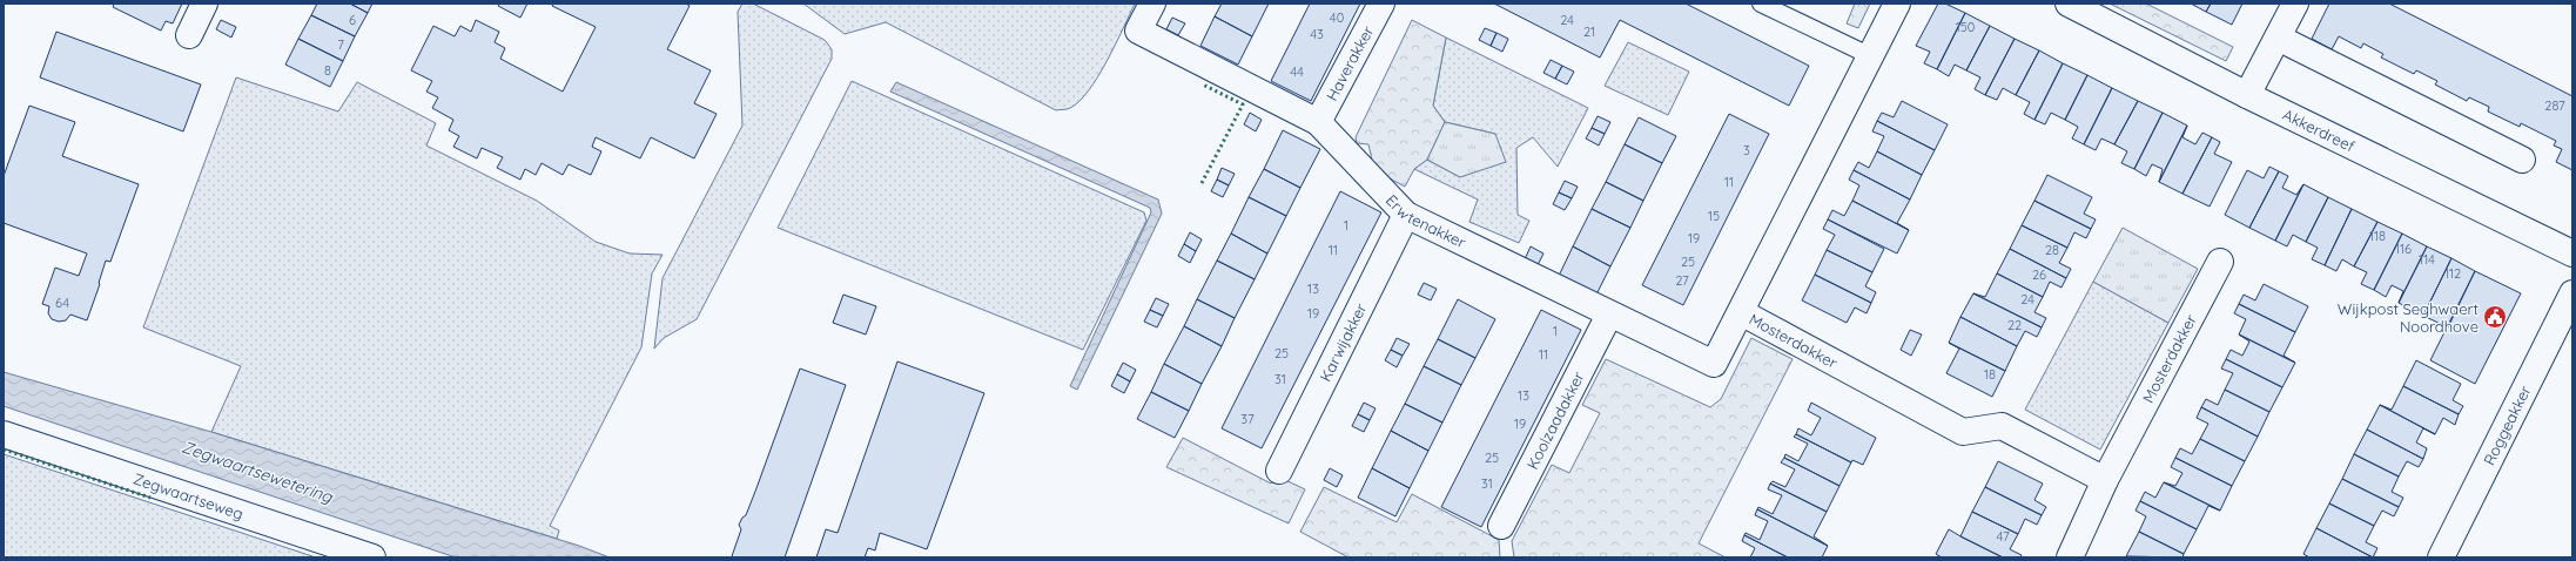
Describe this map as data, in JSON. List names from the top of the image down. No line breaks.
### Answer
{"streets":{"street":["Haverakker","Akkerdreef","Erwtenakker","Mosterdakker","Karwijakker","Koolzaadakker","Roggeakker","Zegwaartseweg"]},"crossings":[["Haverakker","Erwtenakker"],["Erwtenakker","Mosterdakker"],["Erwtenakker","Karwijakker"],["Erwtenakker","Koolzaadakker"]],"water":["Zegwaartsewetering"],"places":{"public building":["Wijkpost Seghwaert Noordhove"]},"house_numbers":["40","6","24","150","21","43","7","8","44","287","3","11","15","1","118","19","116","11","28","114","25","112","26","27","13","24","64","19","22","1","25","11","18","31","13","37","19","25","31","47"]}
